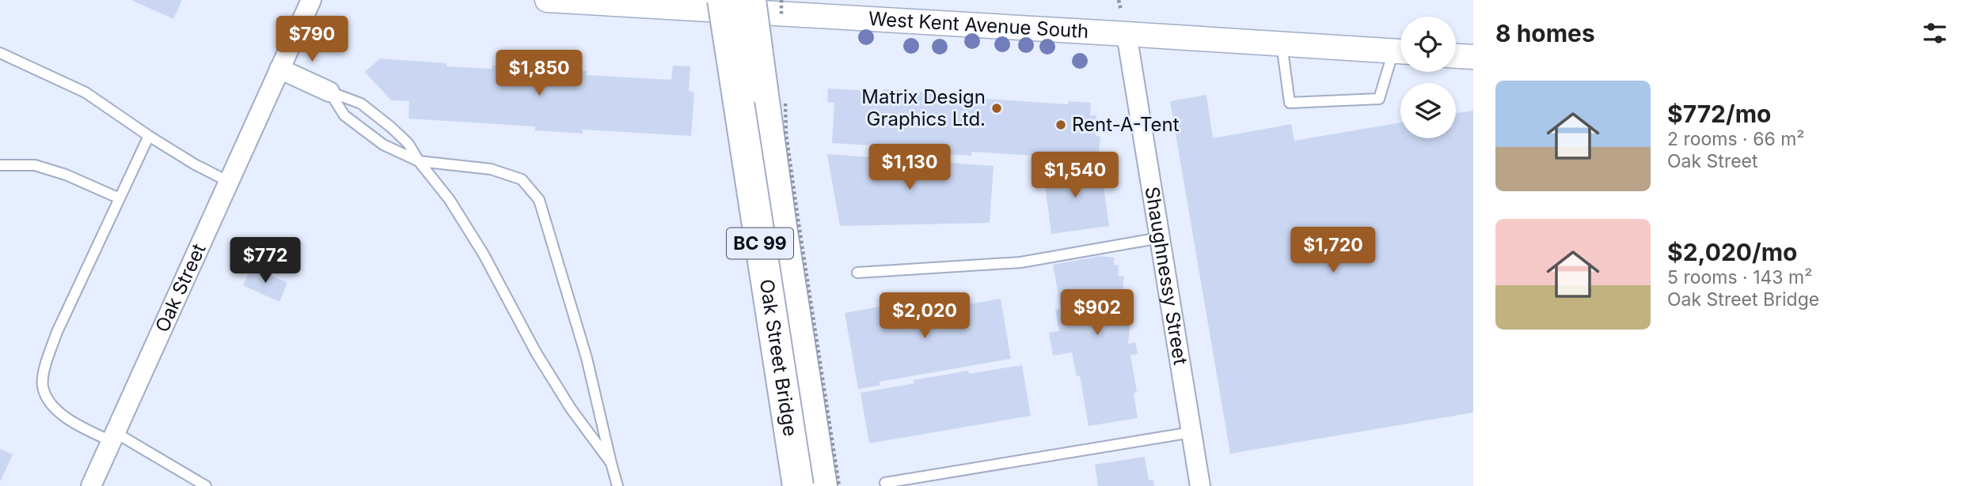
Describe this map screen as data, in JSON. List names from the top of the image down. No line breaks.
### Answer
{"streets":{"highway":["BC 99","Oak Street Bridge"],"street":["West Kent Avenue South","Shaughnessy Street","Oak Street"]},"crossings":[["West Kent Avenue South","Shaughnessy Street"]],"places":["Matrix Design Graphics Ltd.","Rent-A-Tent"],"page":{"heading":"8 homes","price":["$790","$1,850","$1,130","$1,540","$1,720","$772","$902","$2,020"],"list":[{"name":"$772/mo","note":"2 rooms · 66 m² · Oak Street"},{"name":"$2,020/mo","note":"5 rooms · 143 m² · Oak Street Bridge"}]}}
